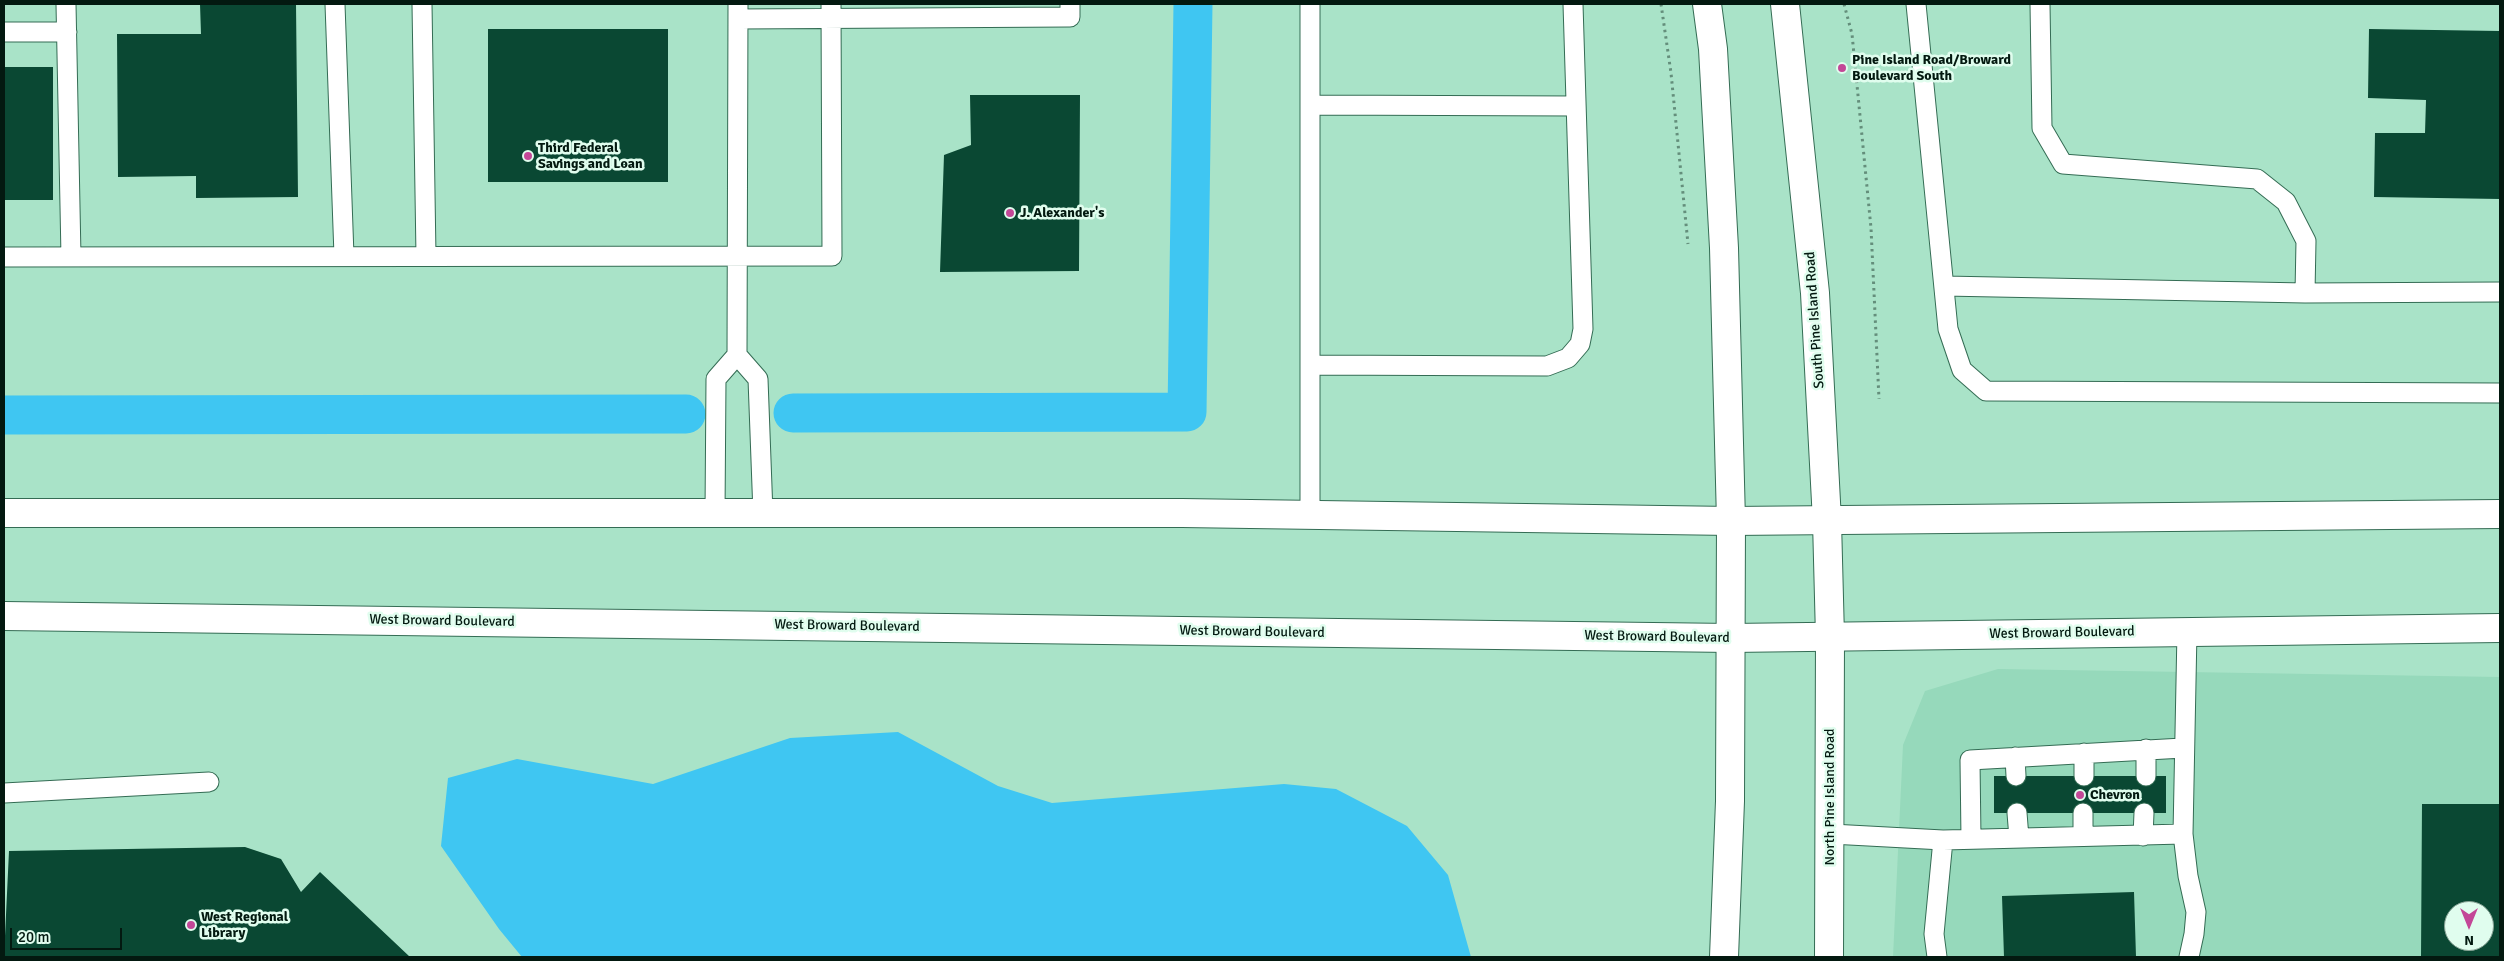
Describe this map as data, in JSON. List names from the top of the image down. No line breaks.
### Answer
{"streets":{"main road":["South Pine Island Road","West Broward Boulevard","North Pine Island Road"]},"crossings":[["South Pine Island Road","West Broward Boulevard"],["South Pine Island Road","North Pine Island Road"],["West Broward Boulevard","North Pine Island Road"]],"places":["Pine Island Road/Broward Boulevard South","Third Federal Savings and Loan","J. Alexander's","Chevron","West Regional Library"],"scale_bar":"20 m","north":"bottom"}
